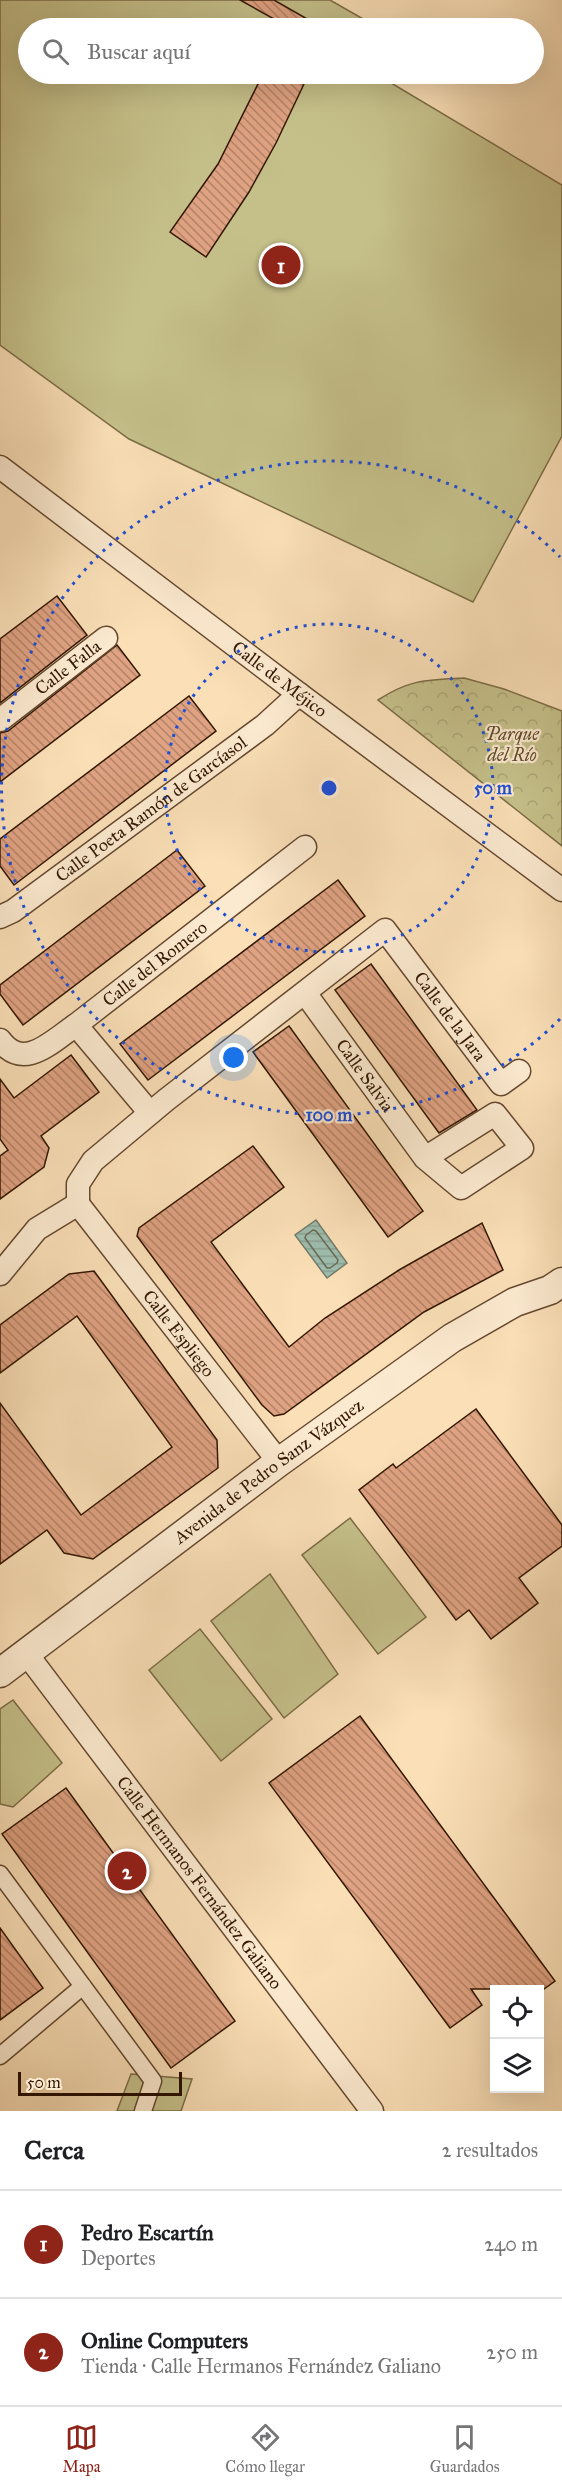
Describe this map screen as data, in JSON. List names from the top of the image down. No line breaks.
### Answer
{"streets":{"street":["Calle Falla","Calle de Méjico","Calle Poeta Ramón de Garcíasol","Calle del Romero","Calle de la Jara","Calle Salvia","Calle Espliego","Avenida de Pedro Sanz Vázquez","Calle Hermanos Fernández Galiano"]},"crossings":[["Calle de Méjico","Calle Poeta Ramón de Garcíasol"],["Calle de la Jara","Calle Salvia"],["Calle Espliego","Avenida de Pedro Sanz Vázquez"],["Avenida de Pedro Sanz Vázquez","Calle Hermanos Fernández Galiano"]],"parks":["Parque del Río"],"scale_bar":"50 m","page":{"search":"Buscar aquí","pins":["1","2"],"scale":"50 m","heading":["Cerca","2 resultados"],"list":[{"mark":"1","name":"Pedro Escartín","note":"Deportes","value":"240 m"},{"mark":"2","name":"Online Computers","note":"Tienda · Calle Hermanos Fernández Galiano","value":"250 m"}],"nav":["Mapa","Cómo llegar","Guardados"]},"rings":["50 m","100 m"]}
